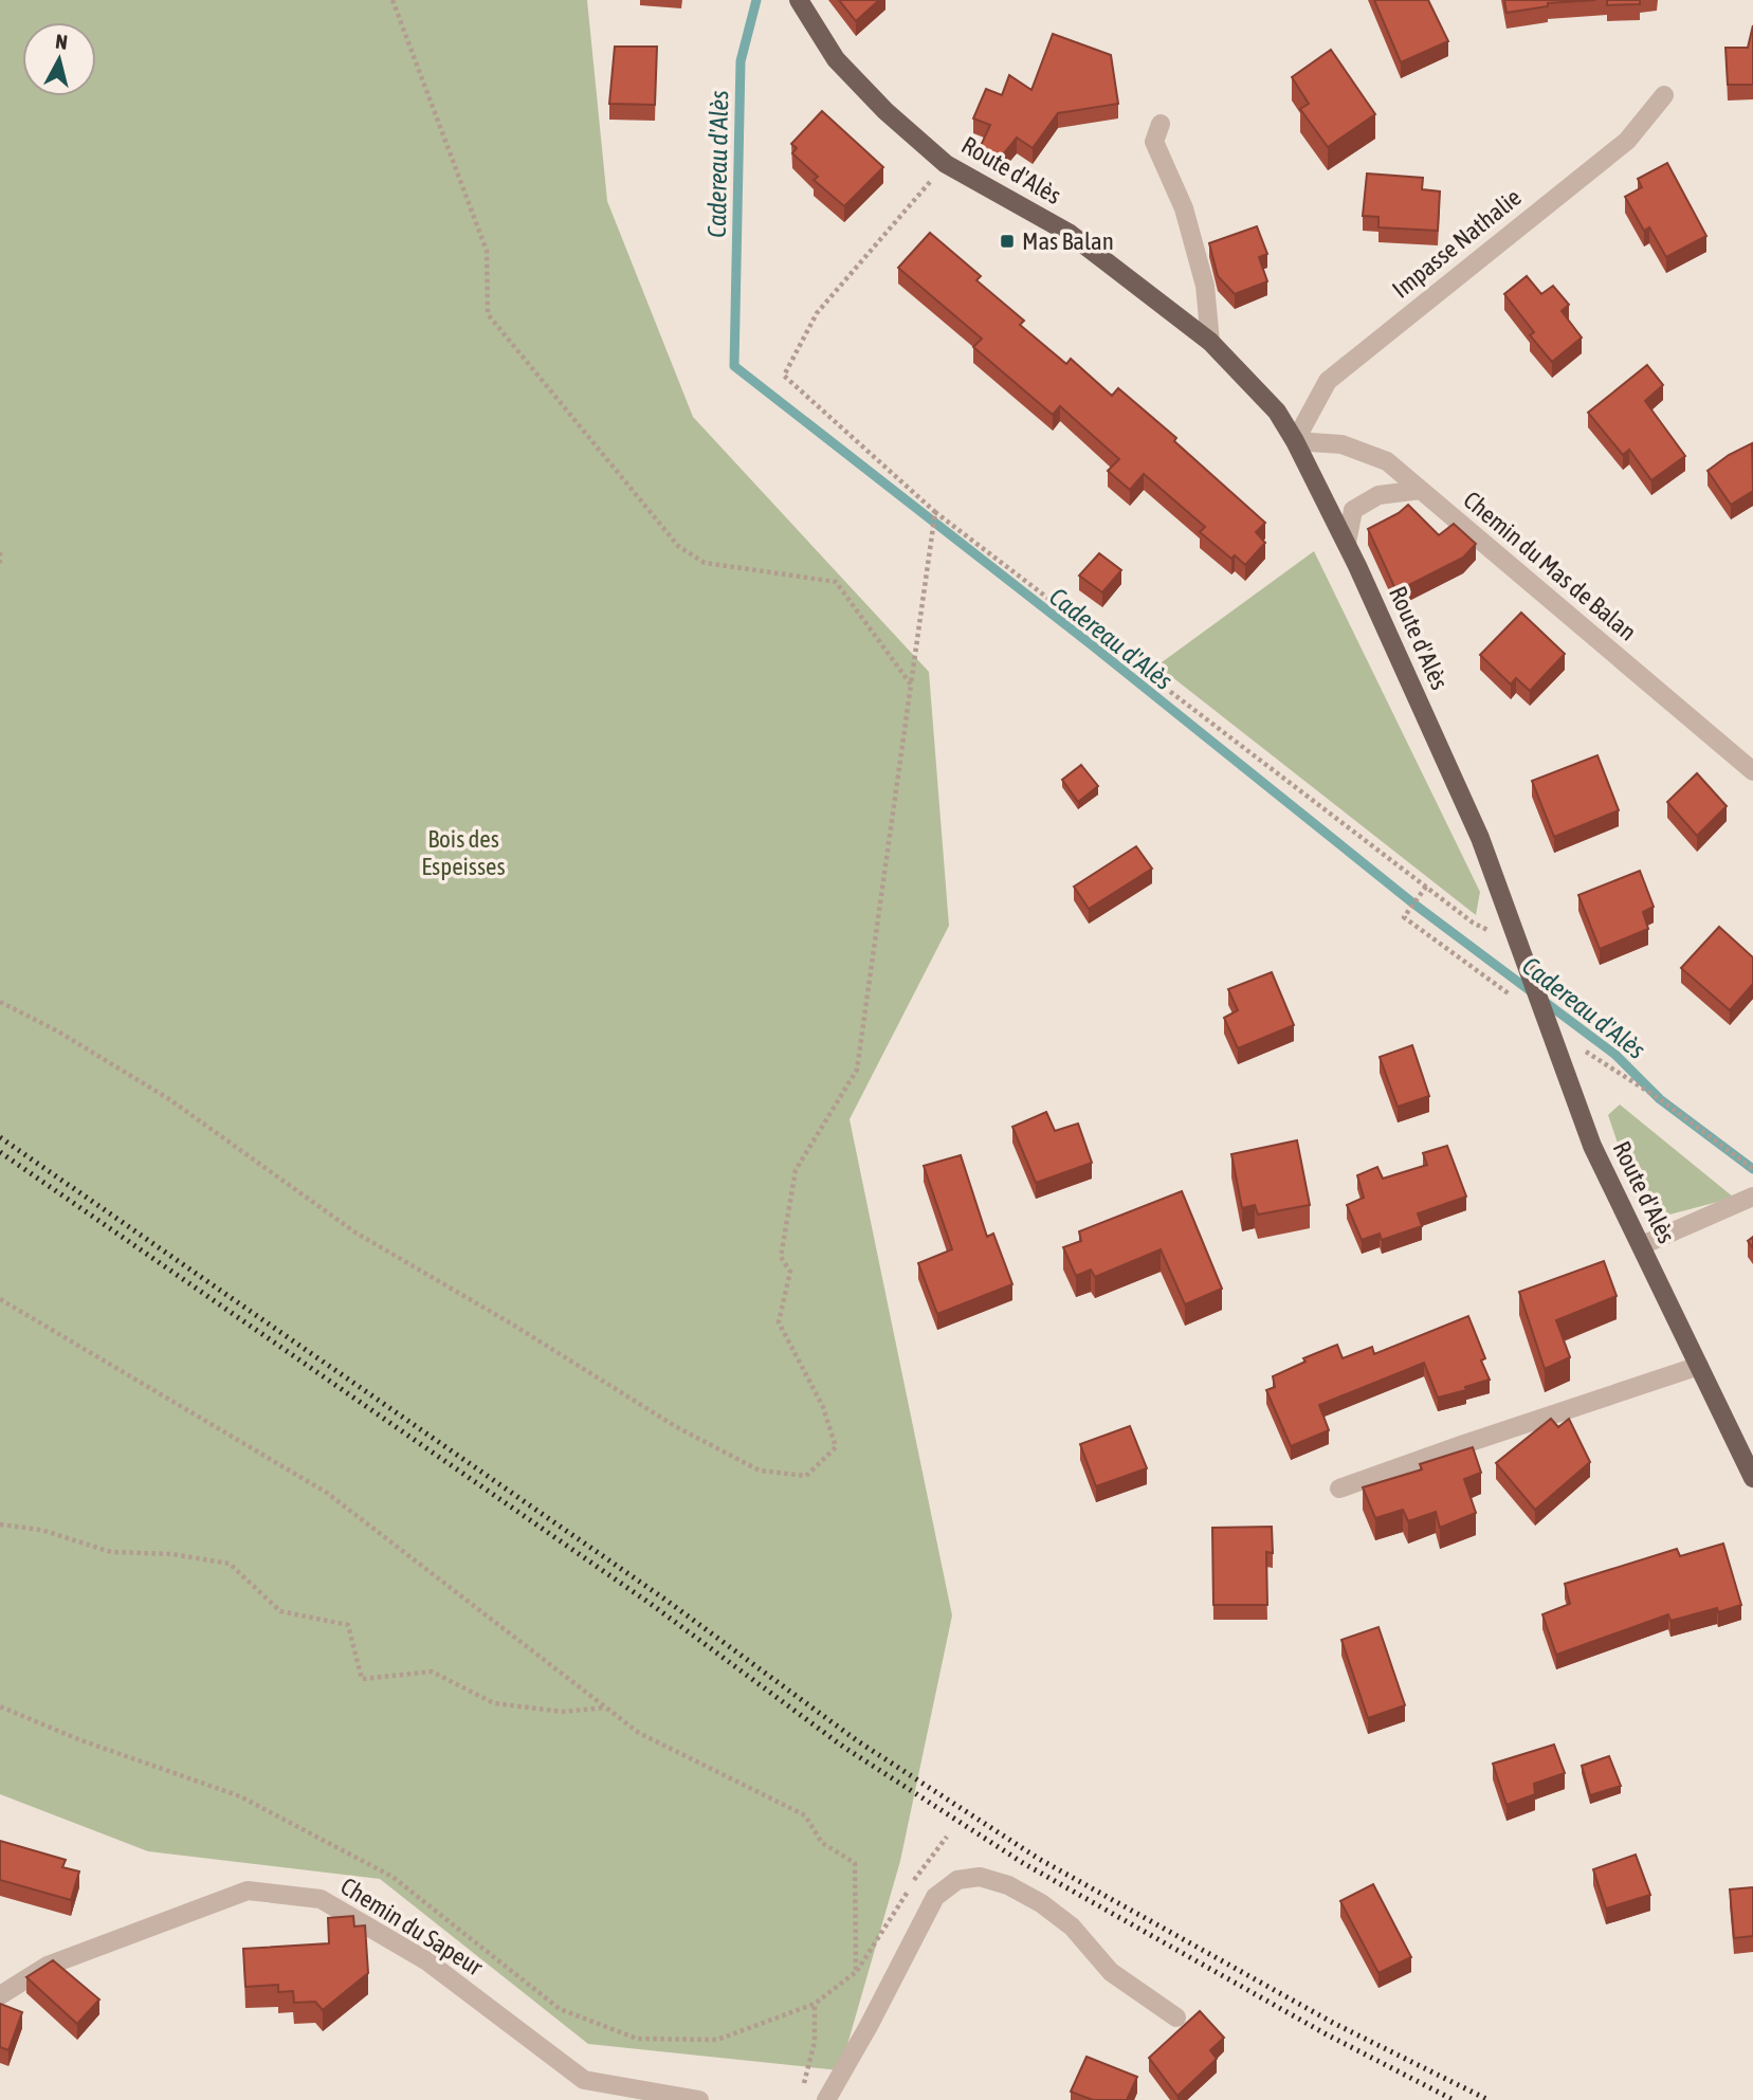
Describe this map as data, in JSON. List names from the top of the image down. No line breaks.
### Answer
{"streets":{"main road":["Route d'Alès"],"street":["Impasse Nathalie","Chemin du Mas de Balan","Chemin du Sapeur"]},"crossings":[["Route d'Alès","Impasse Nathalie"],["Route d'Alès","Chemin du Mas de Balan"],["Impasse Nathalie","Chemin du Mas de Balan"]],"water":["Cadereau d'Alès"],"parks":["Bois des Espeisses"],"places":{"transit":["Mas Balan"]},"north":"top"}
